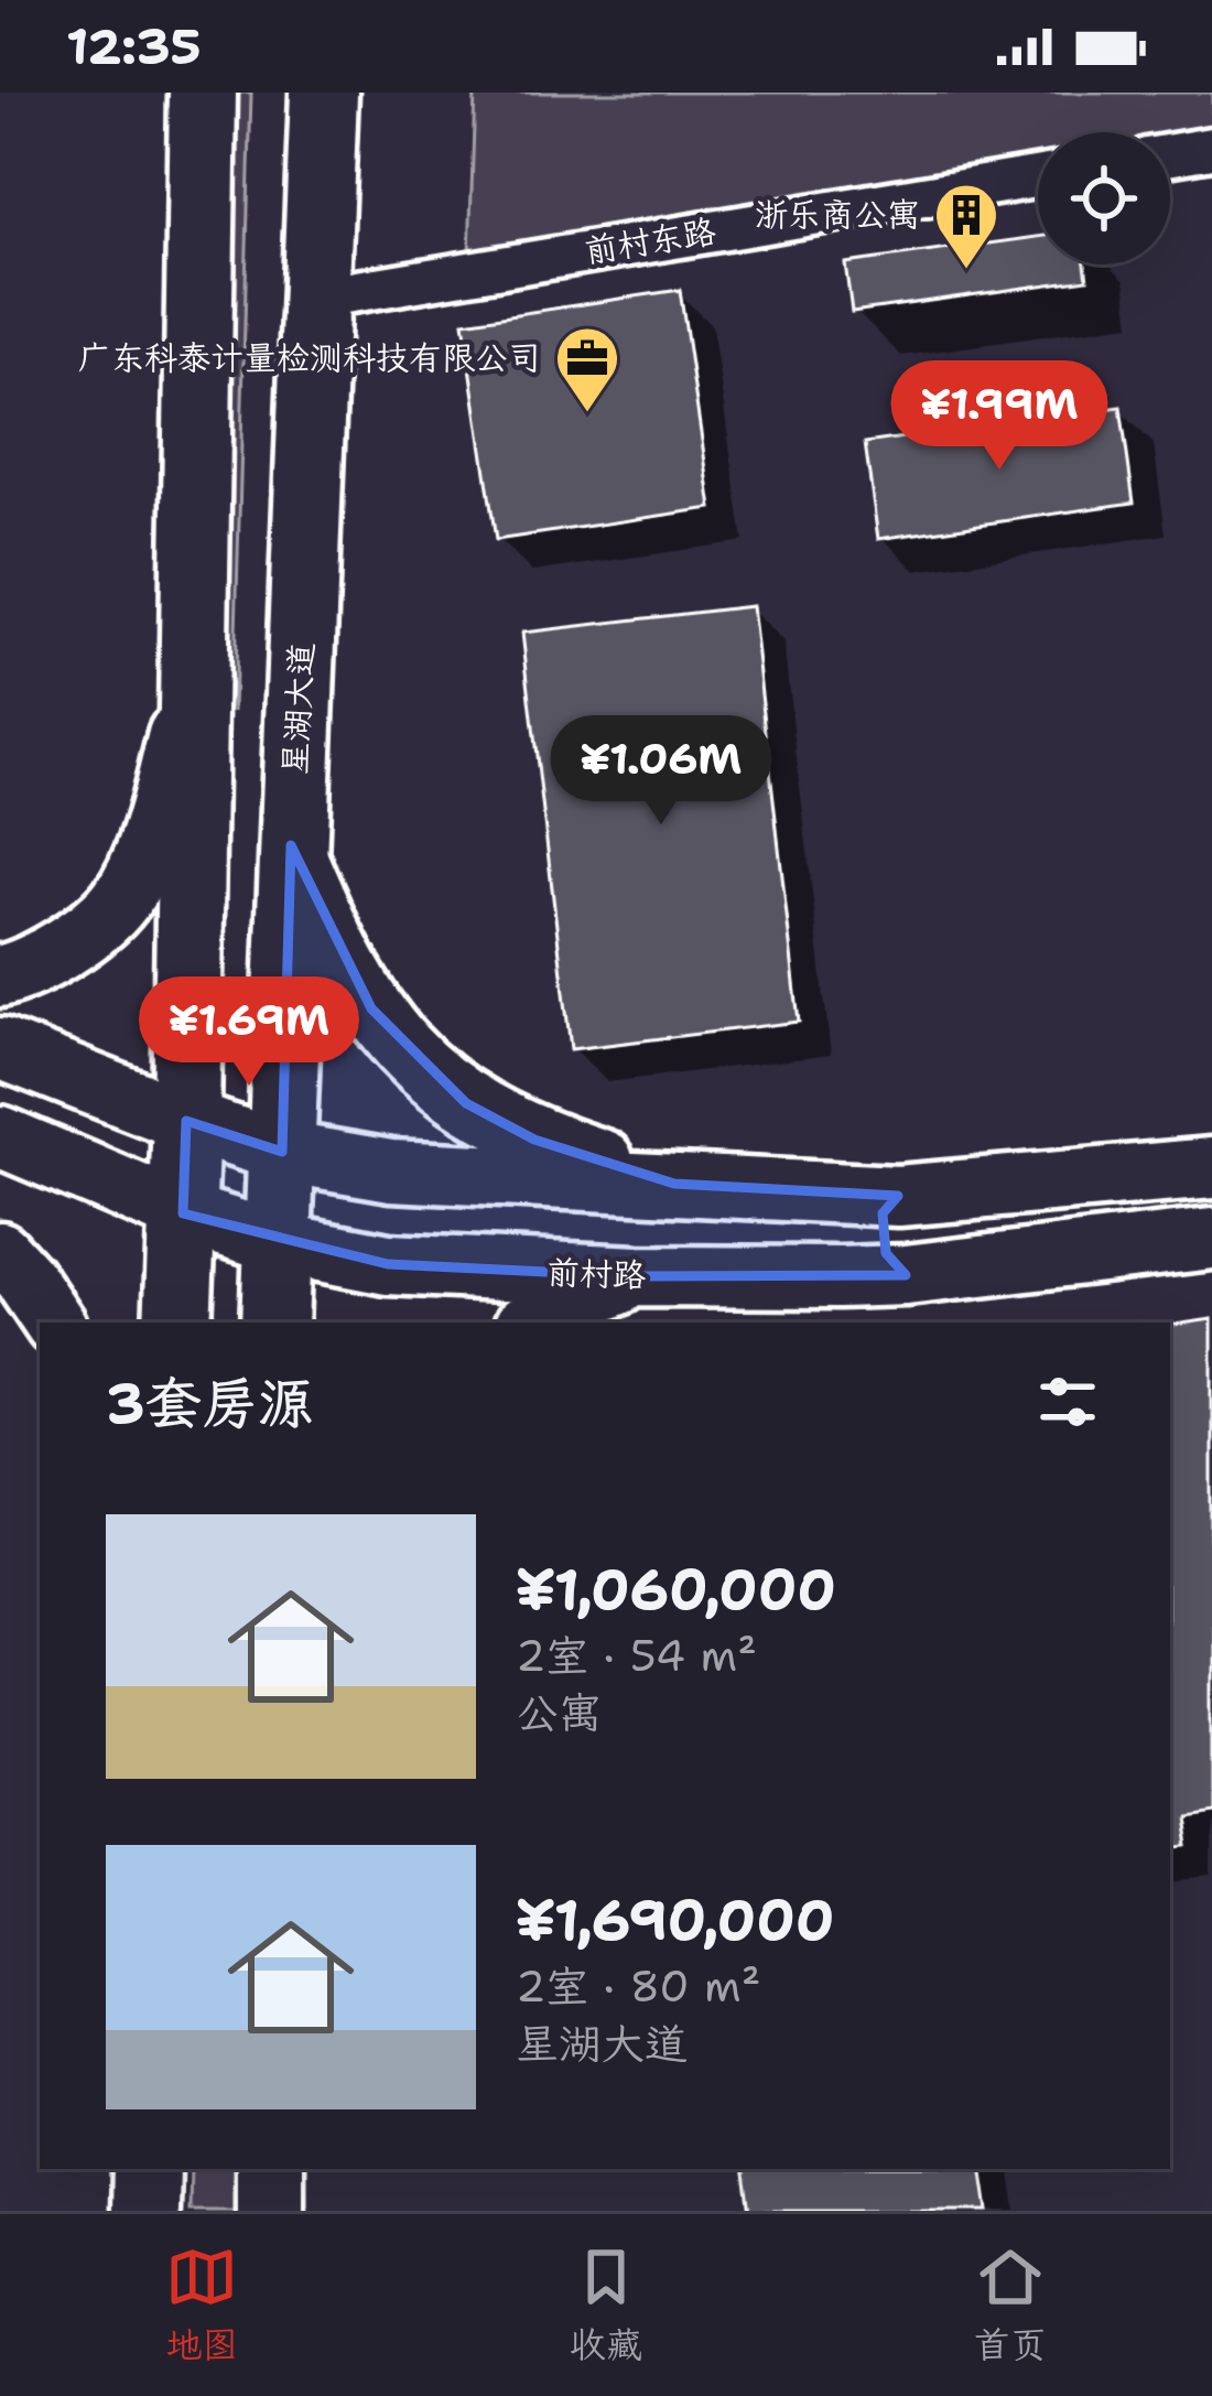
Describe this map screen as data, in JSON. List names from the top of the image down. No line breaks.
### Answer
{"streets":{"main road":["星湖大道","前村路"],"street":["前村东路"]},"crossings":[["前村东路","星湖大道"],["星湖大道","前村路"]],"places":{"building":["浙乐商公寓"],"office":["广东科泰计量检测科技有限公司"]},"page":{"status":"12:35","price":["¥1.99M","¥1.06M","¥1.69M"],"heading":"3套房源","list":[{"name":"¥1,060,000","note":"2室 · 54 m² · 公寓"},{"name":"¥1,690,000","note":"2室 · 80 m² · 星湖大道"}],"tabs":["地图","收藏","首页"]}}
